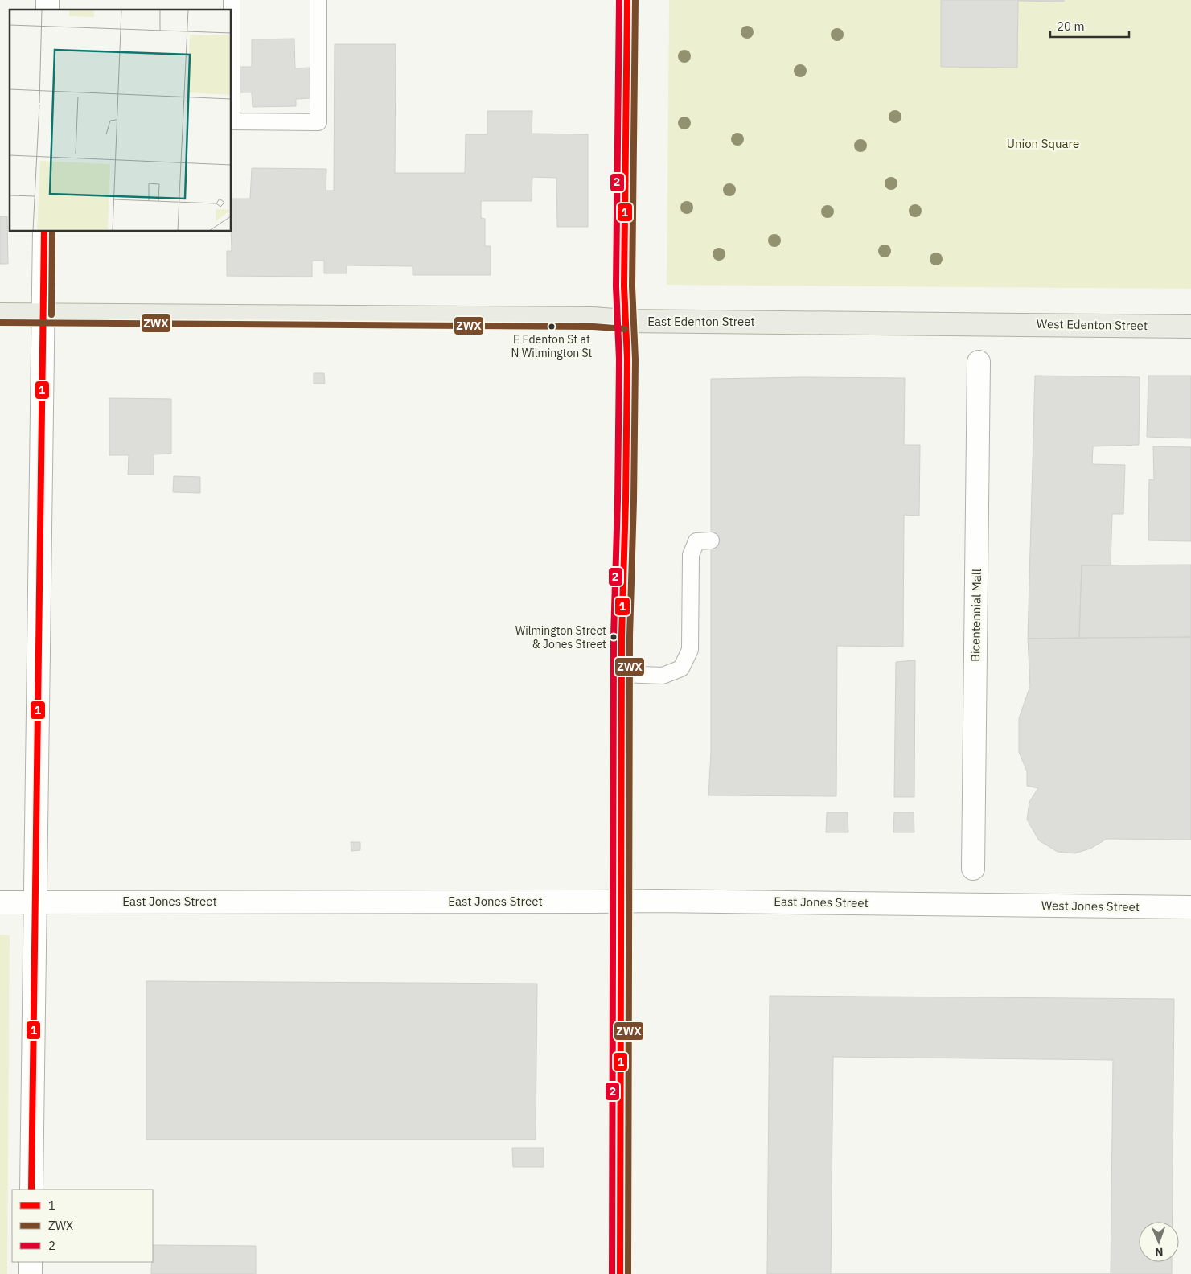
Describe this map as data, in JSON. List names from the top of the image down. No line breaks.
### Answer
{"streets":{"main road":["East Edenton Street","West Edenton Street","Bicentennial Mall","East Jones Street","West Jones Street"]},"crossings":[["East Edenton Street","West Edenton Street"],["East Jones Street","West Jones Street"]],"parks":["Union Square"],"places":["E Edenton St at N Wilmington St","Wilmington Street & Jones Street"],"lines":["transit line 1","transit line ZWX","transit line 2"],"legend":["1","ZWX","2"],"scale_bar":"20 m","north":"bottom"}
